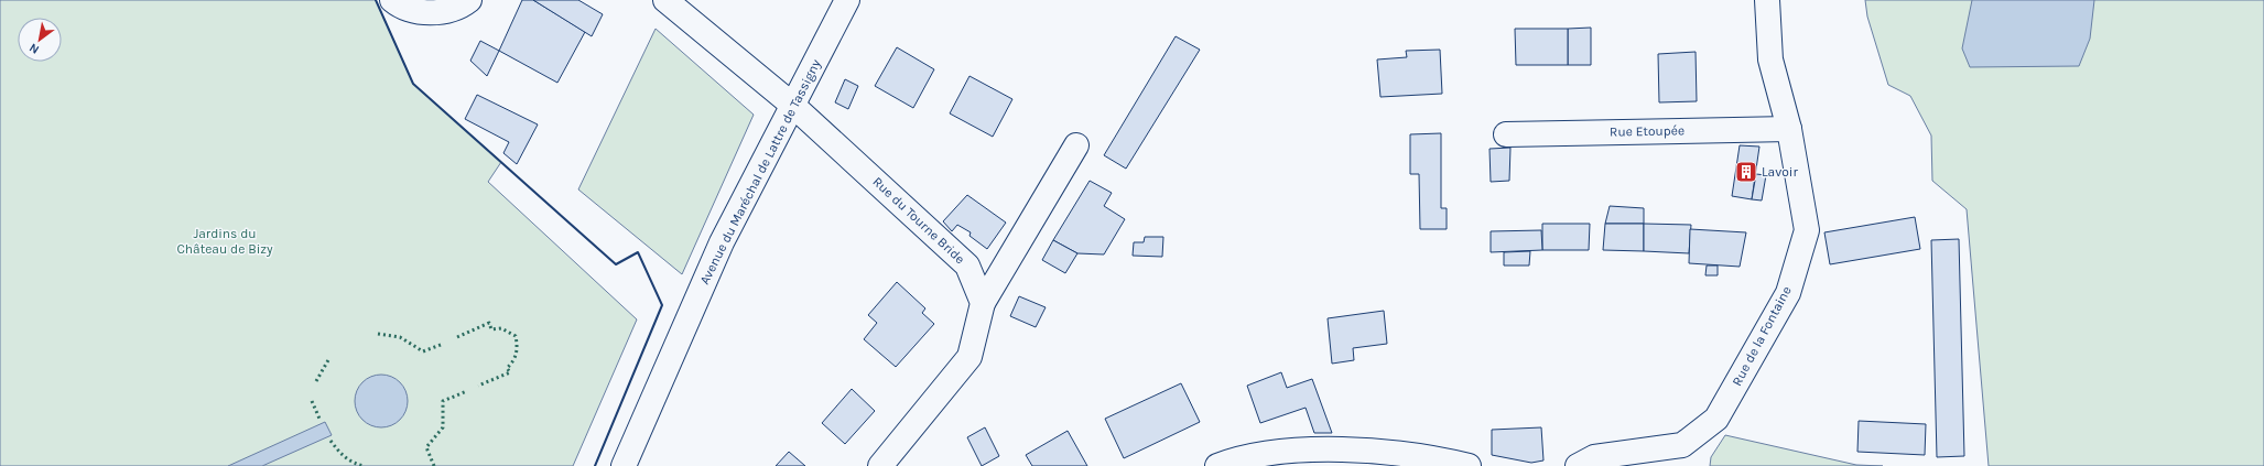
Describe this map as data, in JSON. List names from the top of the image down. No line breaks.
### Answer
{"streets":{"street":["Rue Etoupée","Avenue du Maréchal de Lattre de Tassigny","Rue du Tourne Bride","Rue de la Fontaine"]},"crossings":[["Rue Etoupée","Rue de la Fontaine"],["Avenue du Maréchal de Lattre de Tassigny","Rue du Tourne Bride"]],"parks":["Jardins du Château de Bizy"],"places":{"building":["Lavoir"]},"north":"bottom left"}
